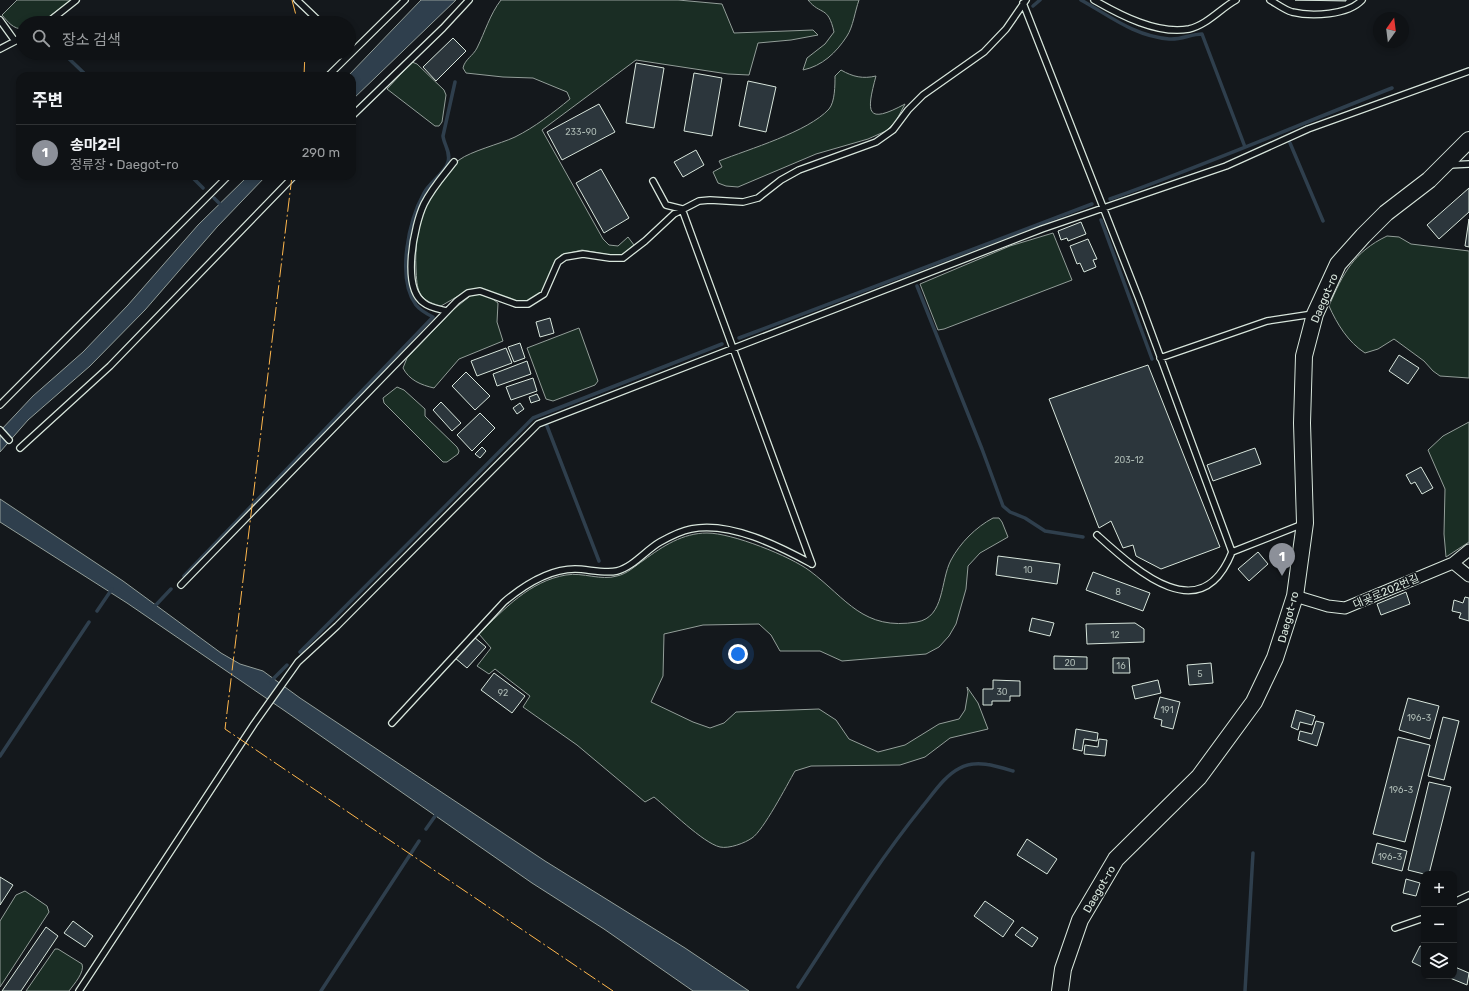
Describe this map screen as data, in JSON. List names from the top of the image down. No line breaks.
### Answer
{"streets":{"street":["Daegot-ro","대곶로202번길"]},"crossings":[["Daegot-ro","대곶로202번길"]],"house_numbers":["233-90","203-12","10","8","12","20","16","5","30","92","191","196-3","196-3","196-3"],"north":"top","page":{"search":"장소 검색","heading":"주변","list":[{"mark":"1","name":"송마2리","note":"정류장 · Daegot-ro","value":"290 m"}],"pins":"1","map_buttons":["+","−"]}}
